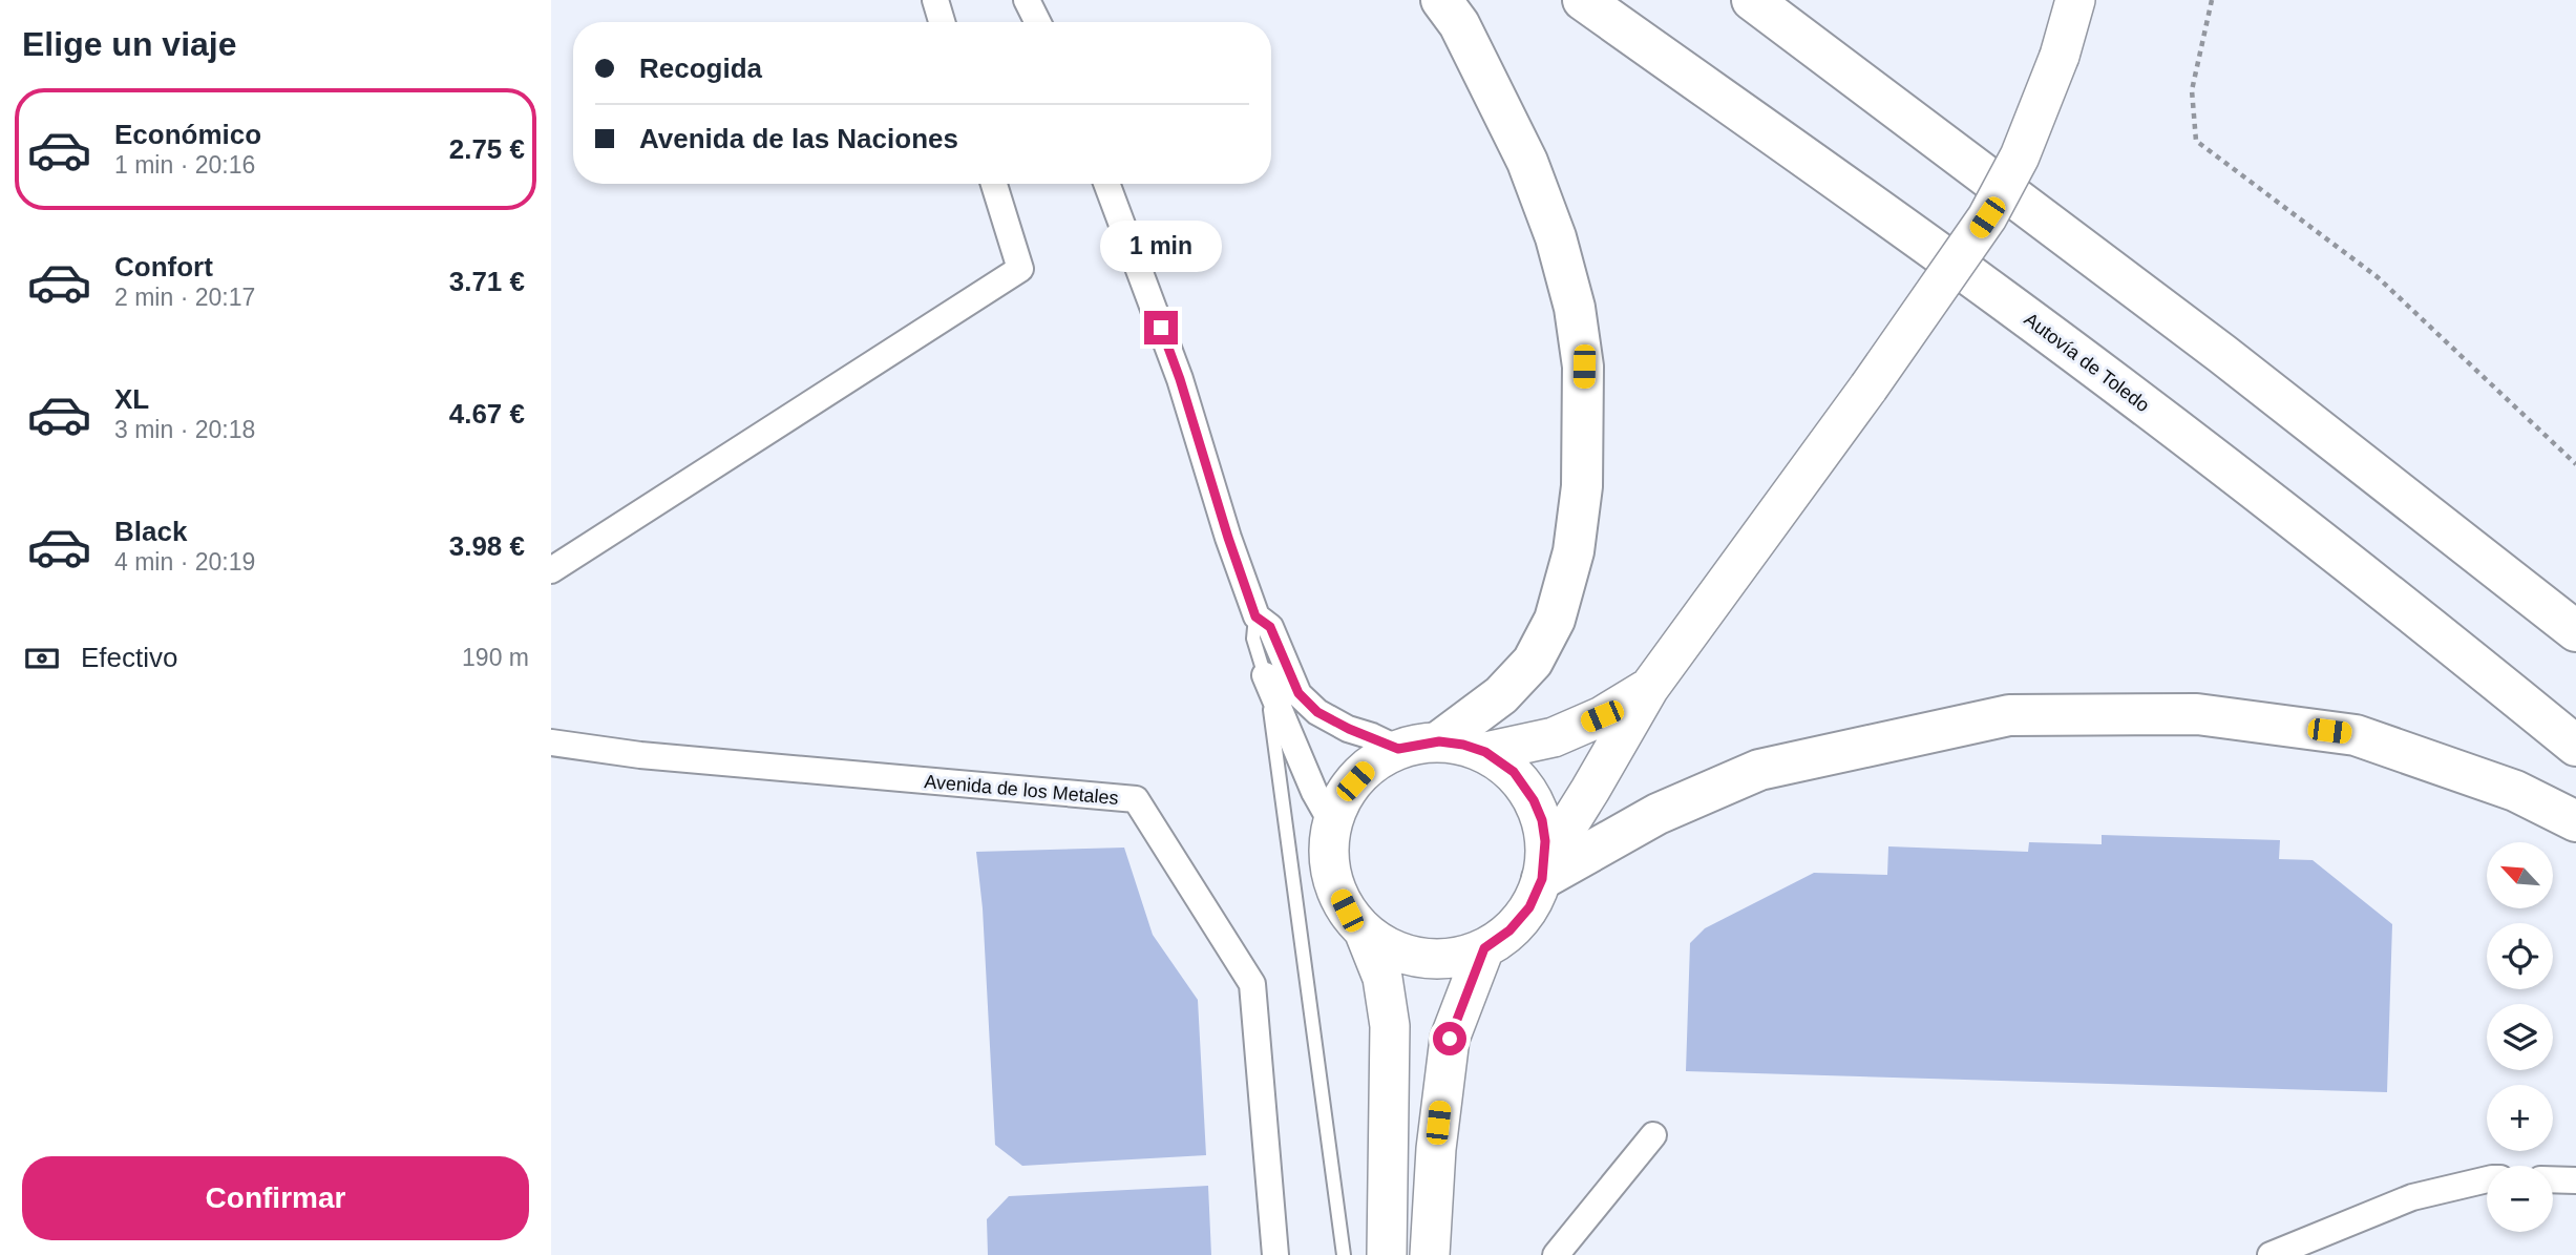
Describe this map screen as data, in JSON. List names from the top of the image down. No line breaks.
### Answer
{"streets":{"highway":["Autovía de Toledo"],"street":["Avenida de los Metales"]},"north":"top left","page":{"heading":"Elige un viaje","banner":["Recogida","Avenida de las Naciones"],"list":[{"name":"Económico","note":"1 min · 20:16","value":"2.75 €"},{"name":"Confort","note":"2 min · 20:17","value":"3.71 €"},{"name":"XL","note":"3 min · 20:18","value":"4.67 €"},{"name":"Black","note":"4 min · 20:19","value":"3.98 €"}],"bubble":"1 min","pay":["Efectivo","190 m"],"map_buttons":["+","−"],"buttons":"Confirmar"}}
